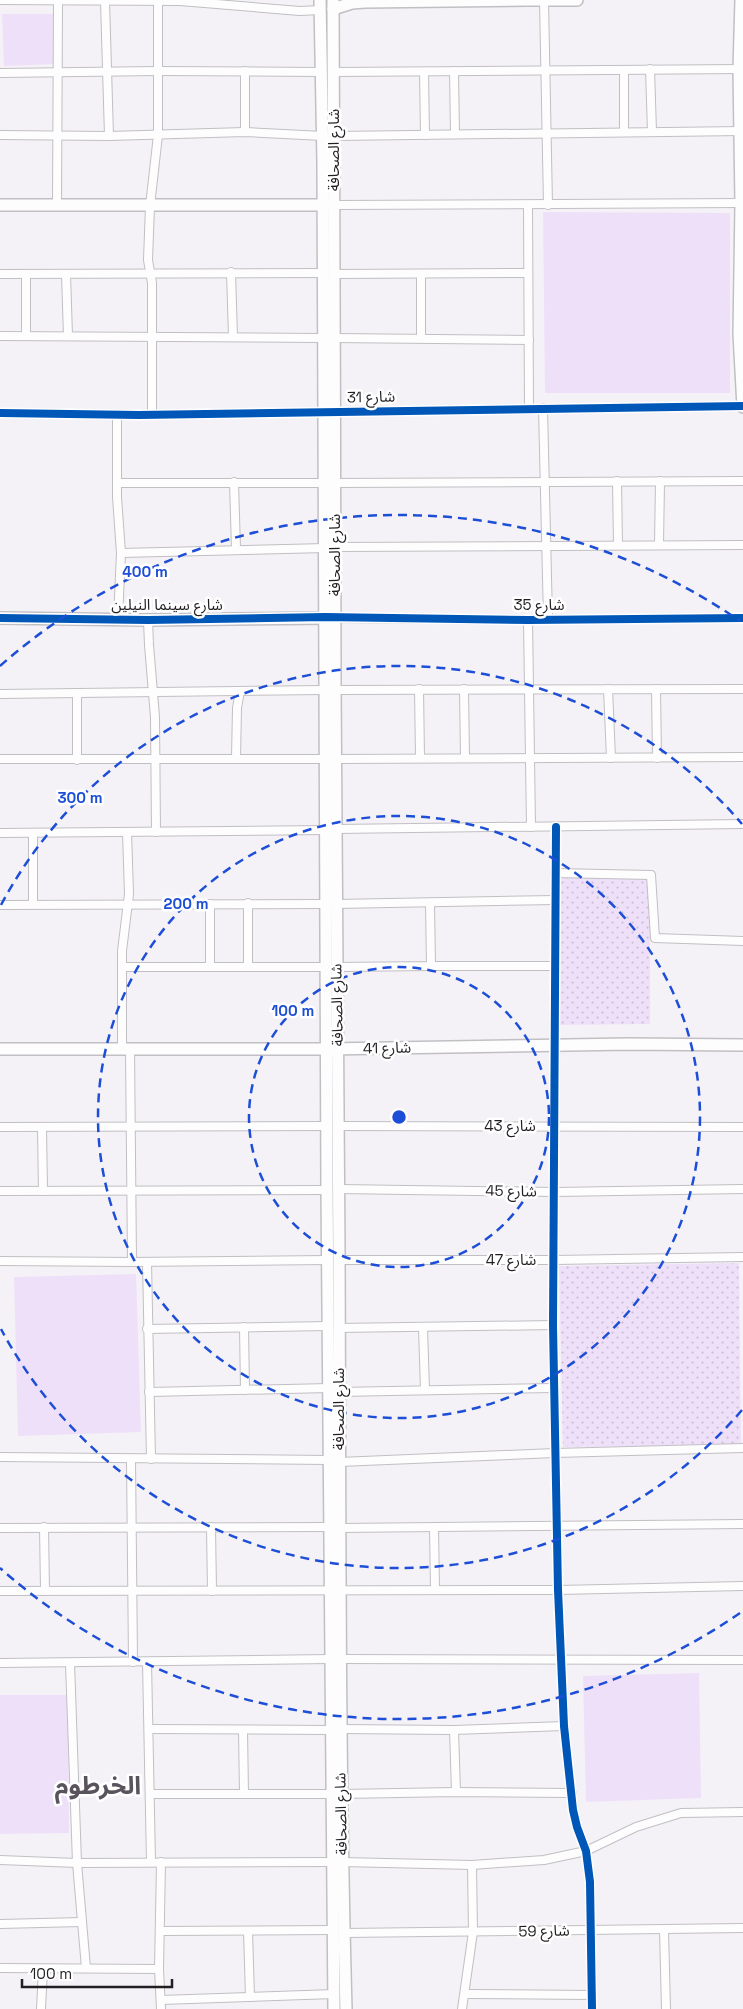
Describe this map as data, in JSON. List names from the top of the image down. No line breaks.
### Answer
{"streets":{"main road":["شارع الصحافة","شارع سينما النيلين","شارع 41"],"street":["شارع 31","شارع 35","شارع 43","شارع 45","شارع 47","شارع 59"]},"crossings":[["شارع الصحافة","شارع 31"],["شارع الصحافة","شارع سينما النيلين"],["شارع الصحافة","شارع 35"],["شارع الصحافة","شارع 41"],["شارع الصحافة","شارع 43"],["شارع الصحافة","شارع 45"],["شارع الصحافة","شارع 47"],["شارع الصحافة","شارع 59"],["شارع سينما النيلين","شارع 35"]],"districts":["الخرطوم"],"scale_bar":"100 m","rings":["400 m","300 m","200 m","100 m"]}
